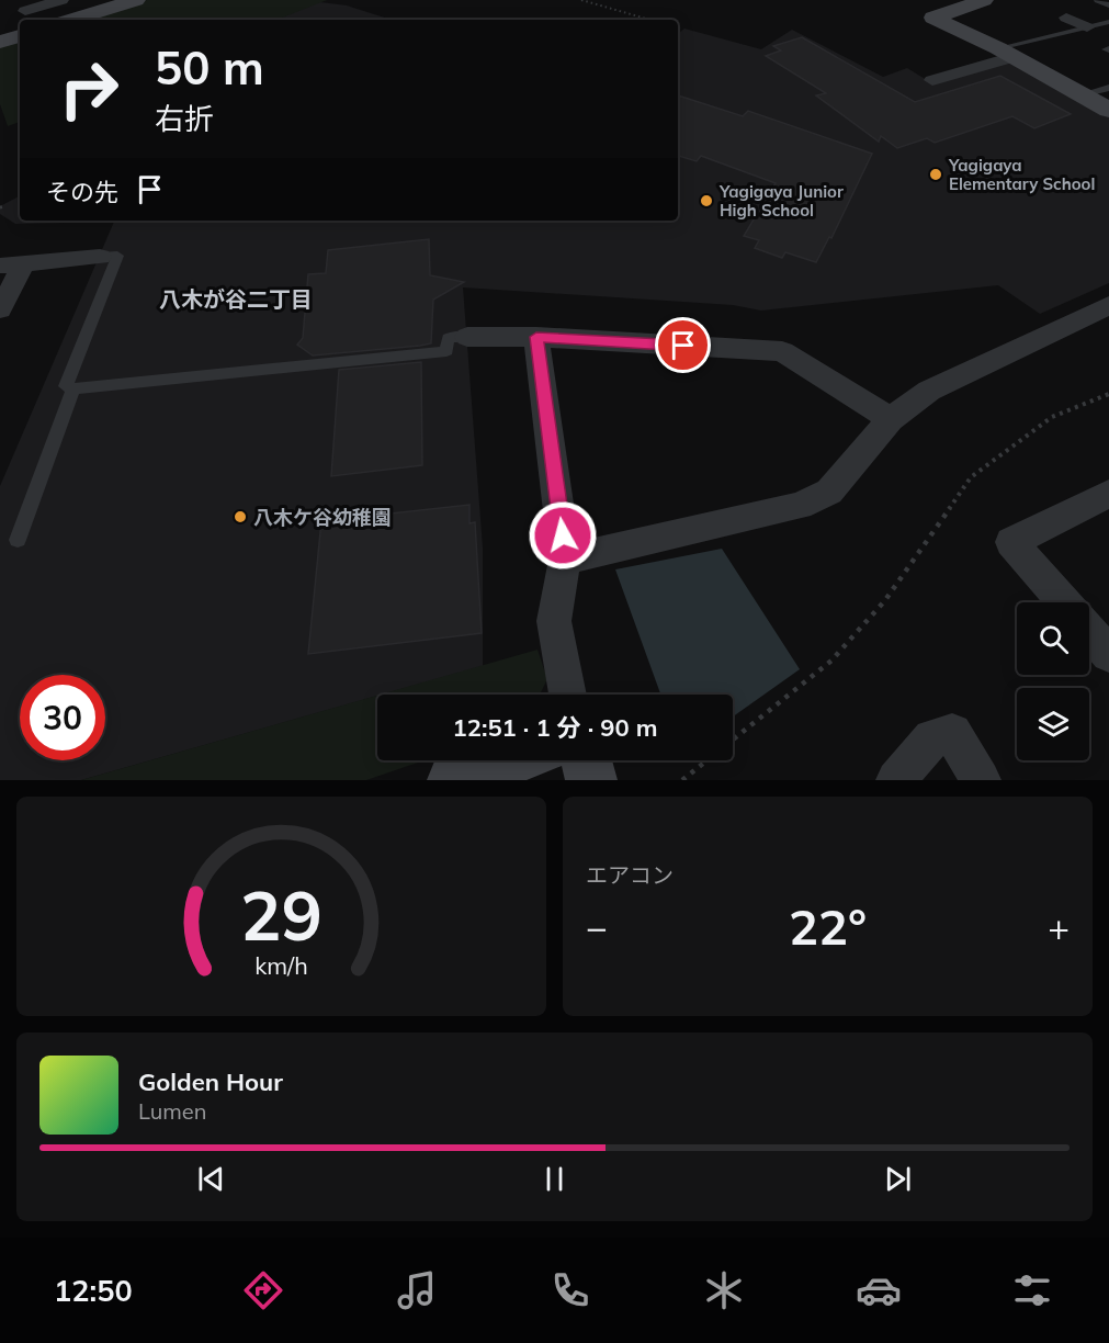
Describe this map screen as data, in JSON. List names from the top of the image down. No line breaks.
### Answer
{"districts":["八木が谷二丁目"],"places":["Yagigaya Elementary School","Yagigaya Junior High School","八木ケ谷幼稚園"],"page":{"turn":["50 m","右折"],"then":"その先","limit":"30","trip":"12:51 · 1 分 · 90 m","tile":"エアコン","heat":["−","22°","+"],"song":["Golden Hour","Lumen"],"tabs":"12:50","gauge":["29","km/h"]}}
